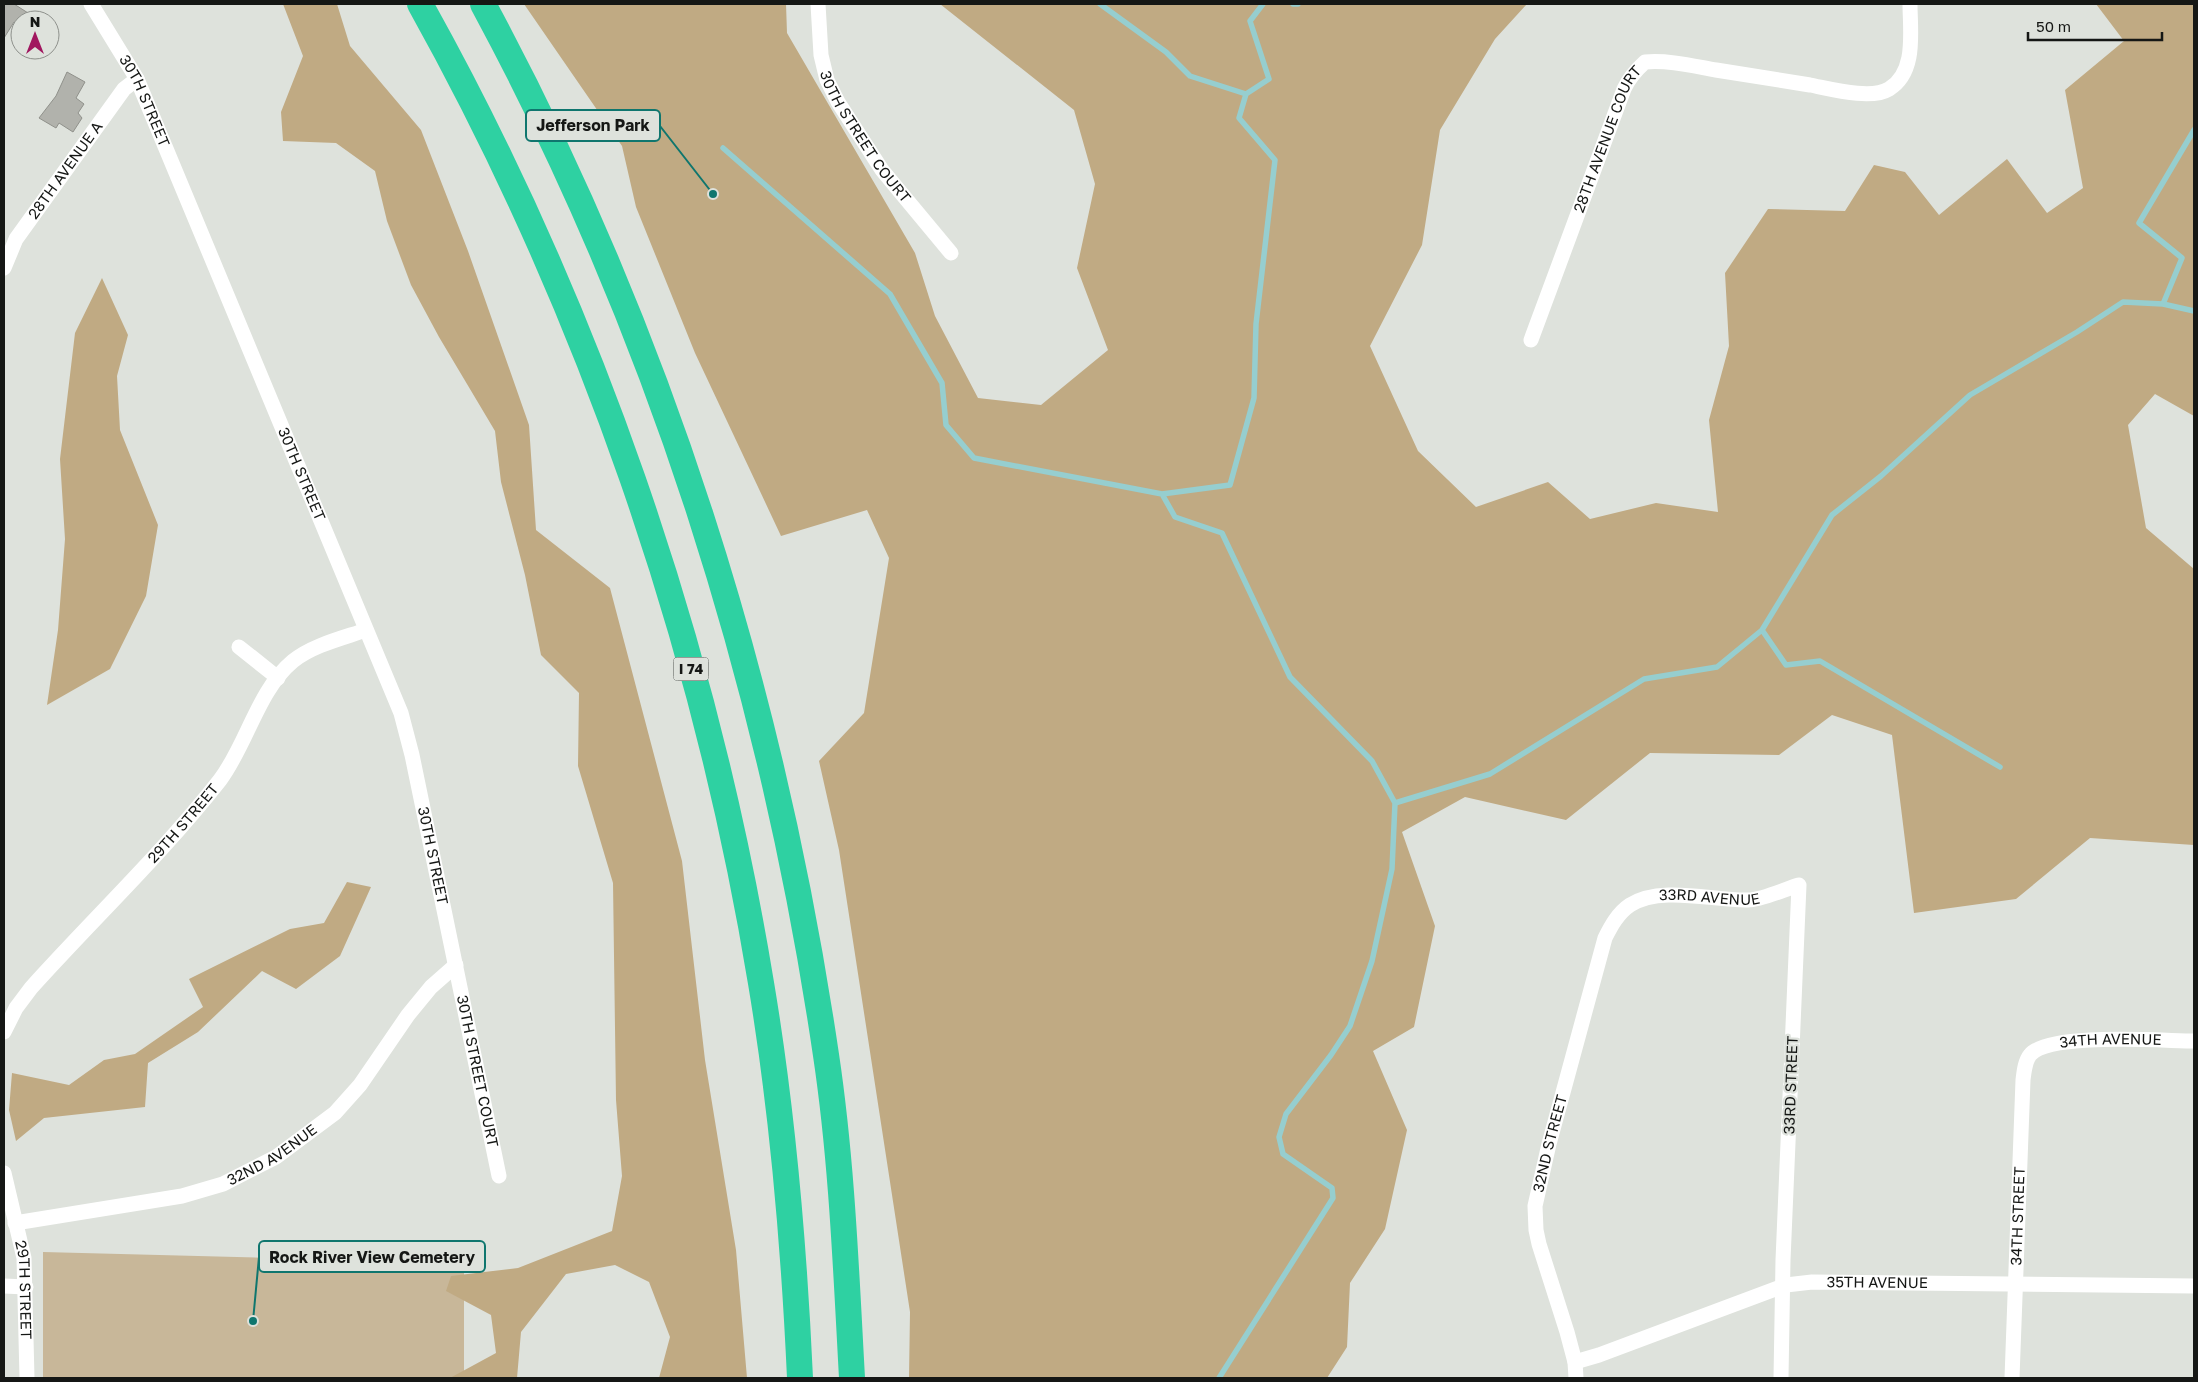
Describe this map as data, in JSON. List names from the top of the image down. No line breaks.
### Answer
{"streets":{"highway":["I 74"],"street":["30TH STREET","30TH STREET COURT","28TH AVENUE COURT","28TH AVENUE A","29TH STREET","33RD AVENUE","34TH AVENUE","33RD STREET","32ND STREET","32ND AVENUE","34TH STREET","35TH AVENUE"]},"crossings":[["30TH STREET","30TH STREET COURT"],["30TH STREET","28TH AVENUE A"],["30TH STREET","29TH STREET"],["30TH STREET","32ND AVENUE"],["30TH STREET COURT","32ND AVENUE"],["29TH STREET","32ND AVENUE"],["33RD AVENUE","33RD STREET"],["33RD AVENUE","32ND STREET"],["34TH AVENUE","34TH STREET"],["33RD STREET","35TH AVENUE"],["32ND STREET","35TH AVENUE"],["34TH STREET","35TH AVENUE"]],"places":["Jefferson Park","Rock River View Cemetery"],"scale_bar":"50 m","north":"top"}
